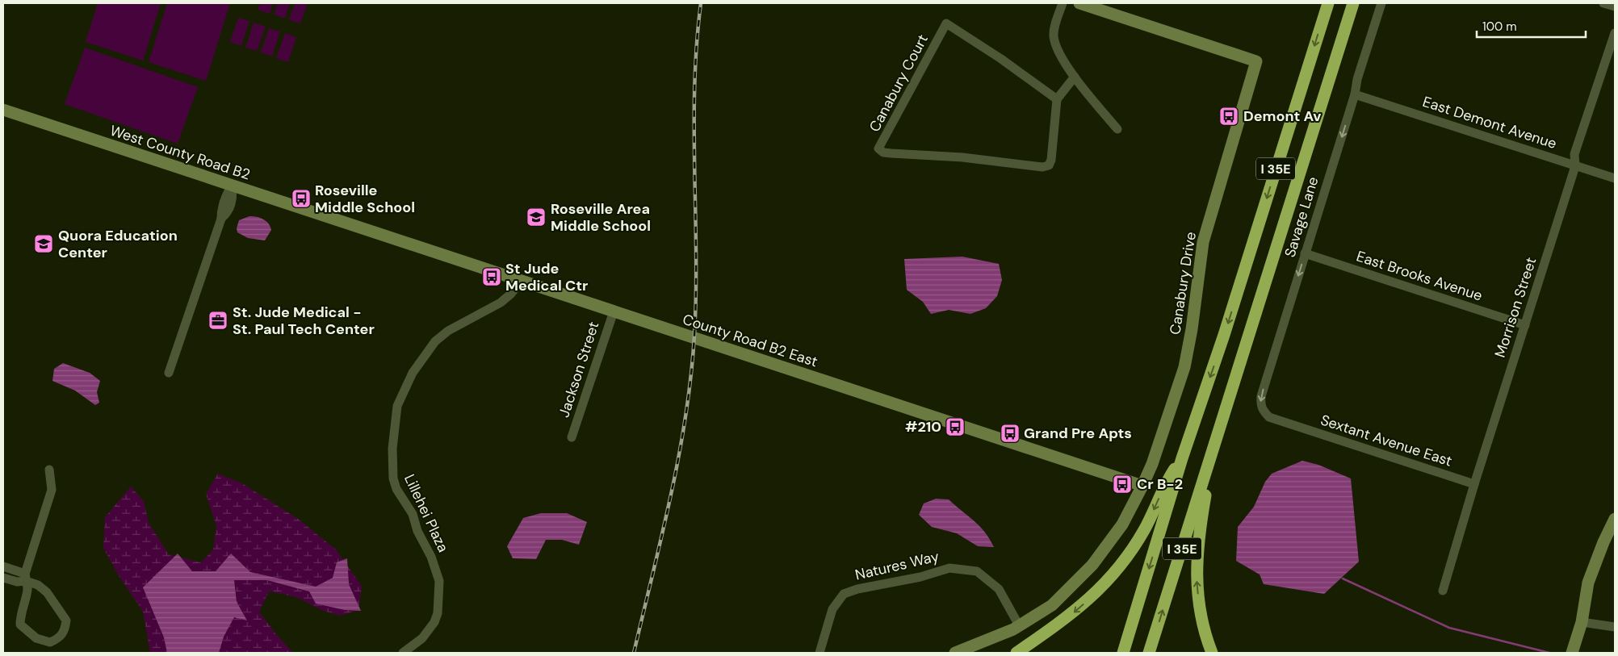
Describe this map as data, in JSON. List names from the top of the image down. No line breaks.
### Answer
{"streets":{"highway":["I 35E"],"street":["Canabury Court","East Demont Avenue","West County Road B2","Savage Lane","East Brooks Avenue","Canabury Drive","Morrison Street","County Road B2 East","Jackson Street","Sextant Avenue East","Lillehei Plaza","Natures Way"]},"crossings":[["East Demont Avenue","Savage Lane"],["East Demont Avenue","Morrison Street"],["West County Road B2","County Road B2 East"],["Savage Lane","East Brooks Avenue"],["Savage Lane","Sextant Avenue East"],["East Brooks Avenue","Morrison Street"],["Canabury Drive","County Road B2 East"],["Canabury Drive","Natures Way"],["Morrison Street","Sextant Avenue East"],["County Road B2 East","Jackson Street"],["County Road B2 East","Lillehei Plaza"]],"one_way":["Savage Lane"],"places":{"bus stop":["Demont Av","Roseville Middle School","St Jude Medical Ctr","#210","Grand Pre Apts","Cr B-2"],"school or university":["Roseville Area Middle School","Quora Education Center"],"office":["St. Jude Medical - St. Paul Tech Center"]},"scale_bar":"100 m"}
